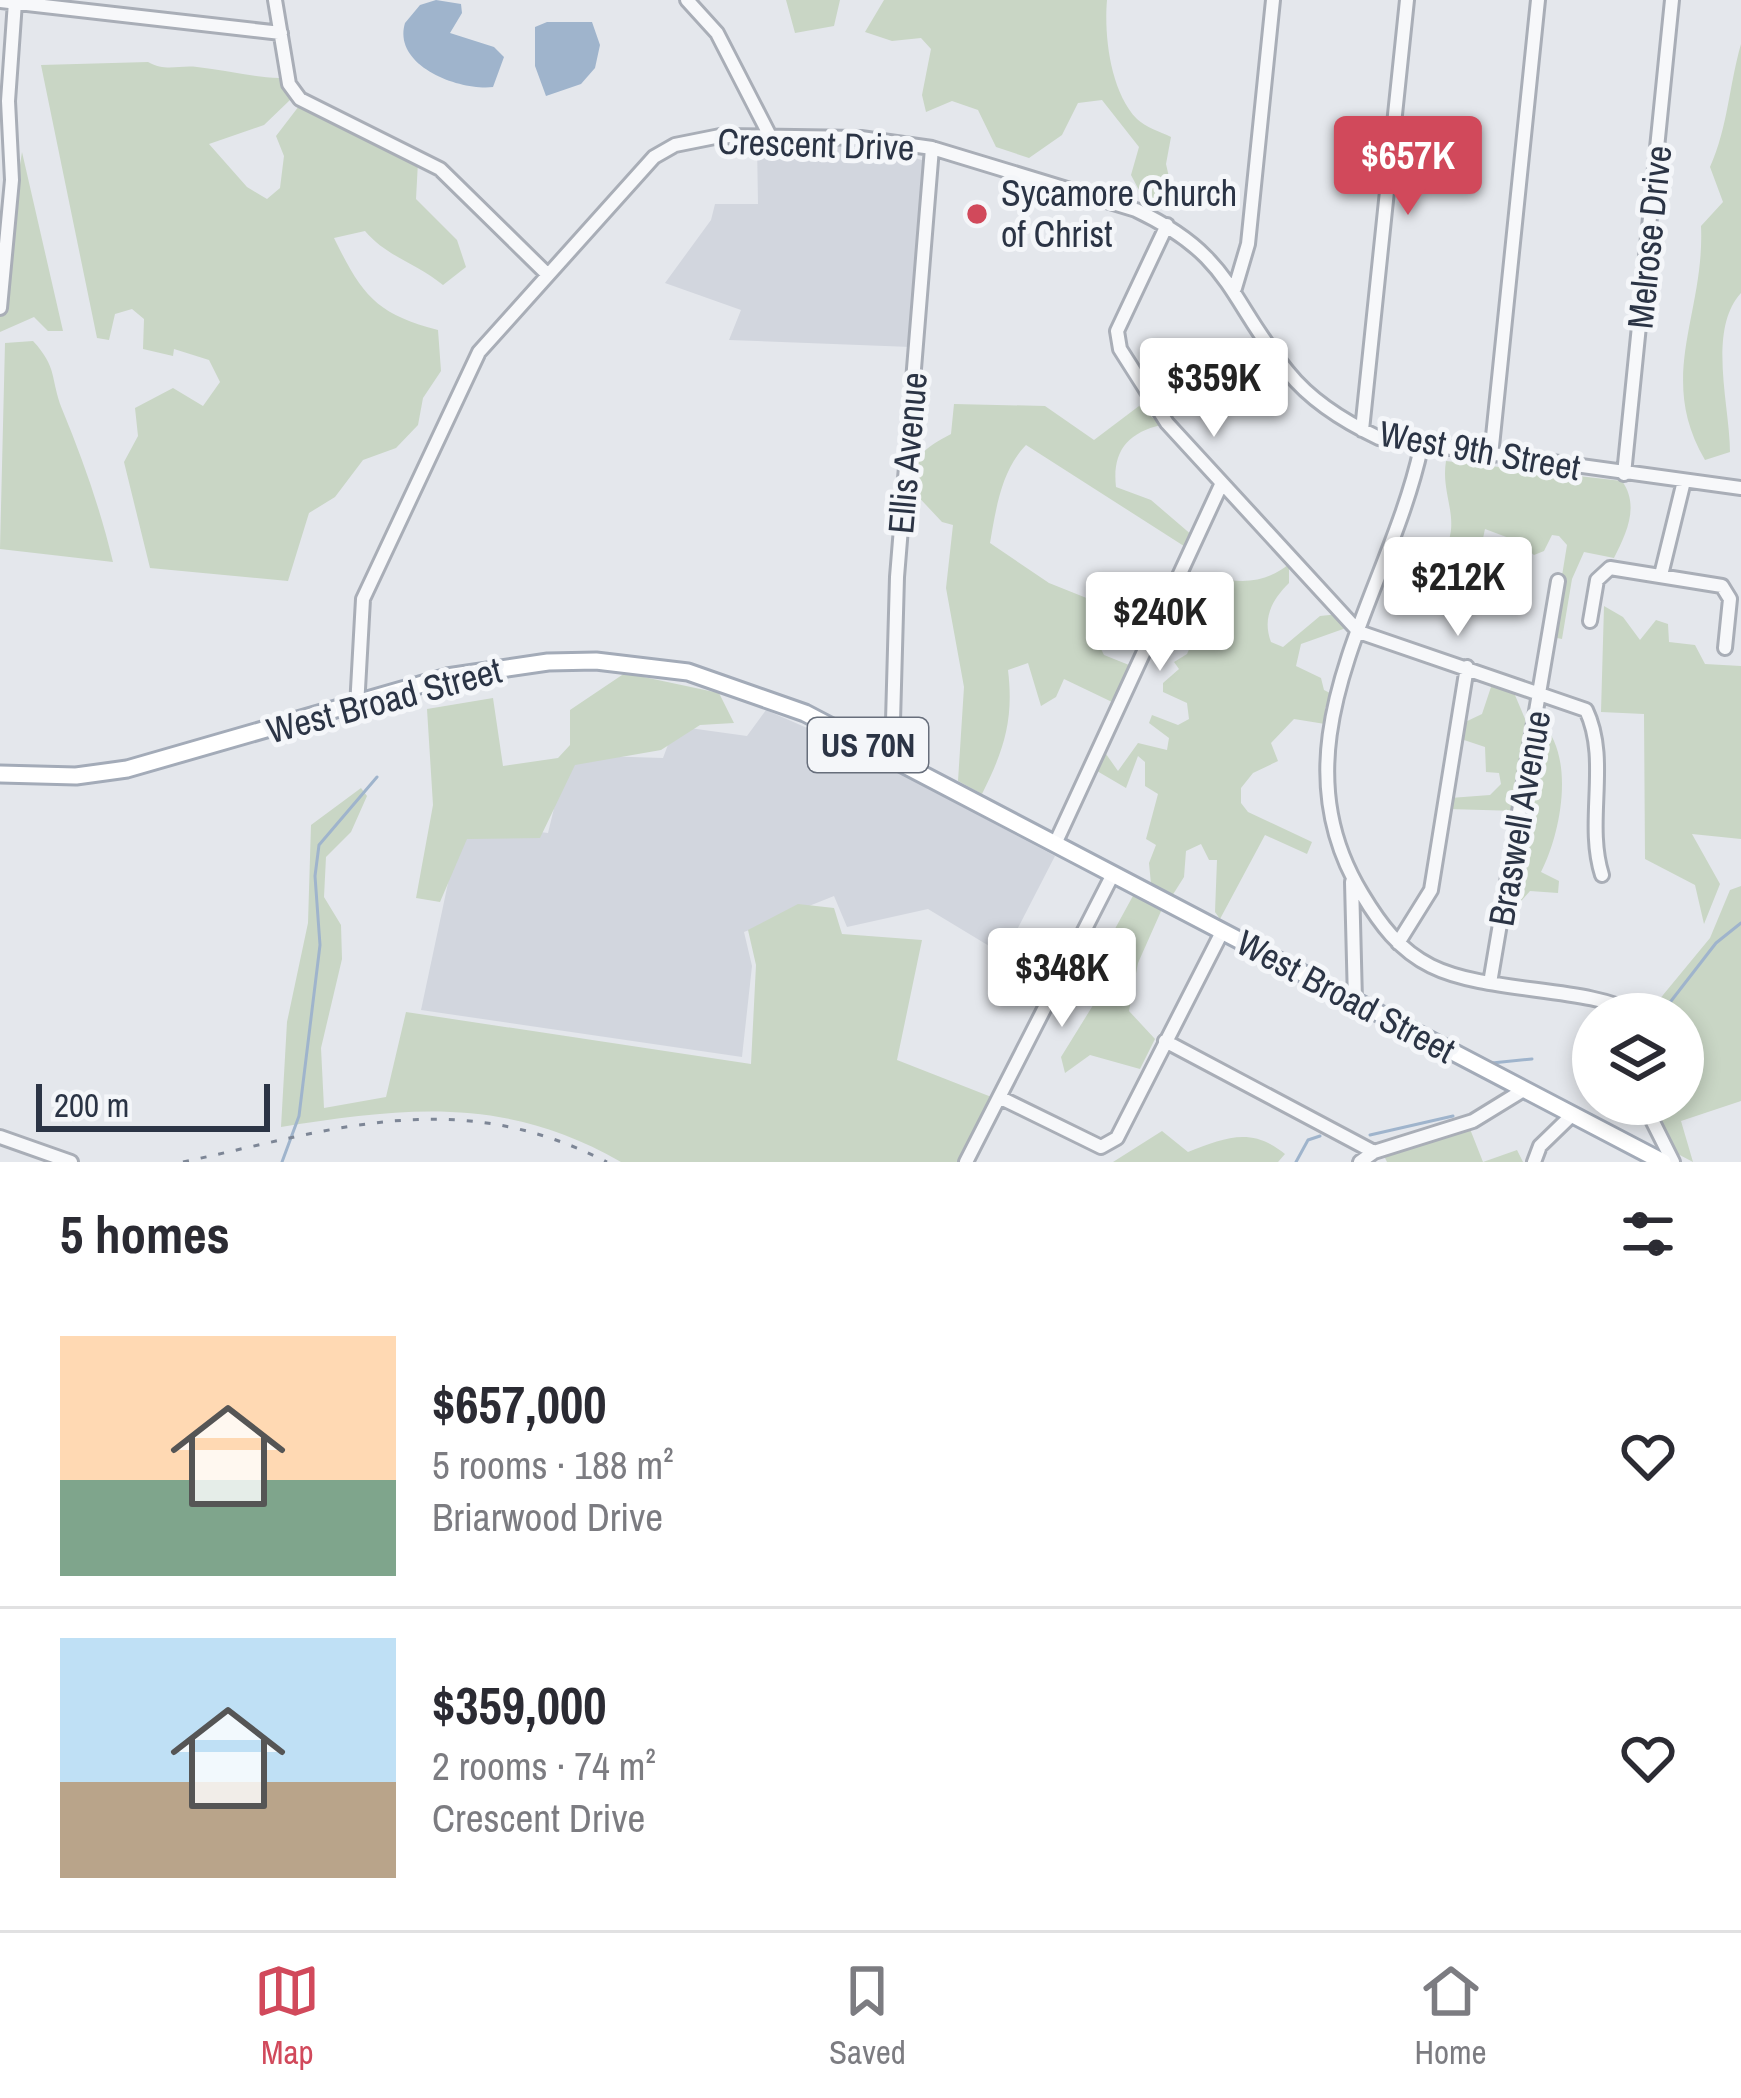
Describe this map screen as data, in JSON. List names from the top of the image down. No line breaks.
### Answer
{"streets":{"main road":["West Broad Street","US 70N"],"street":["Crescent Drive","Melrose Drive","West 9th Street","Ellis Avenue","Braswell Avenue"]},"crossings":[["Crescent Drive","West 9th Street"],["Crescent Drive","Ellis Avenue"],["Crescent Drive","West Broad Street"],["Melrose Drive","West 9th Street"],["Ellis Avenue","West Broad Street"]],"places":["Sycamore Church of Christ"],"scale_bar":"200 m","page":{"price":["$657K","$359K","$212K","$240K","$348K"],"scale":"200 m","heading":"5 homes","list":[{"name":"$657,000","note":"5 rooms · 188 m² · Briarwood Drive"},{"name":"$359,000","note":"2 rooms · 74 m² · Crescent Drive"}],"tabs":["Map","Saved","Home"]}}
